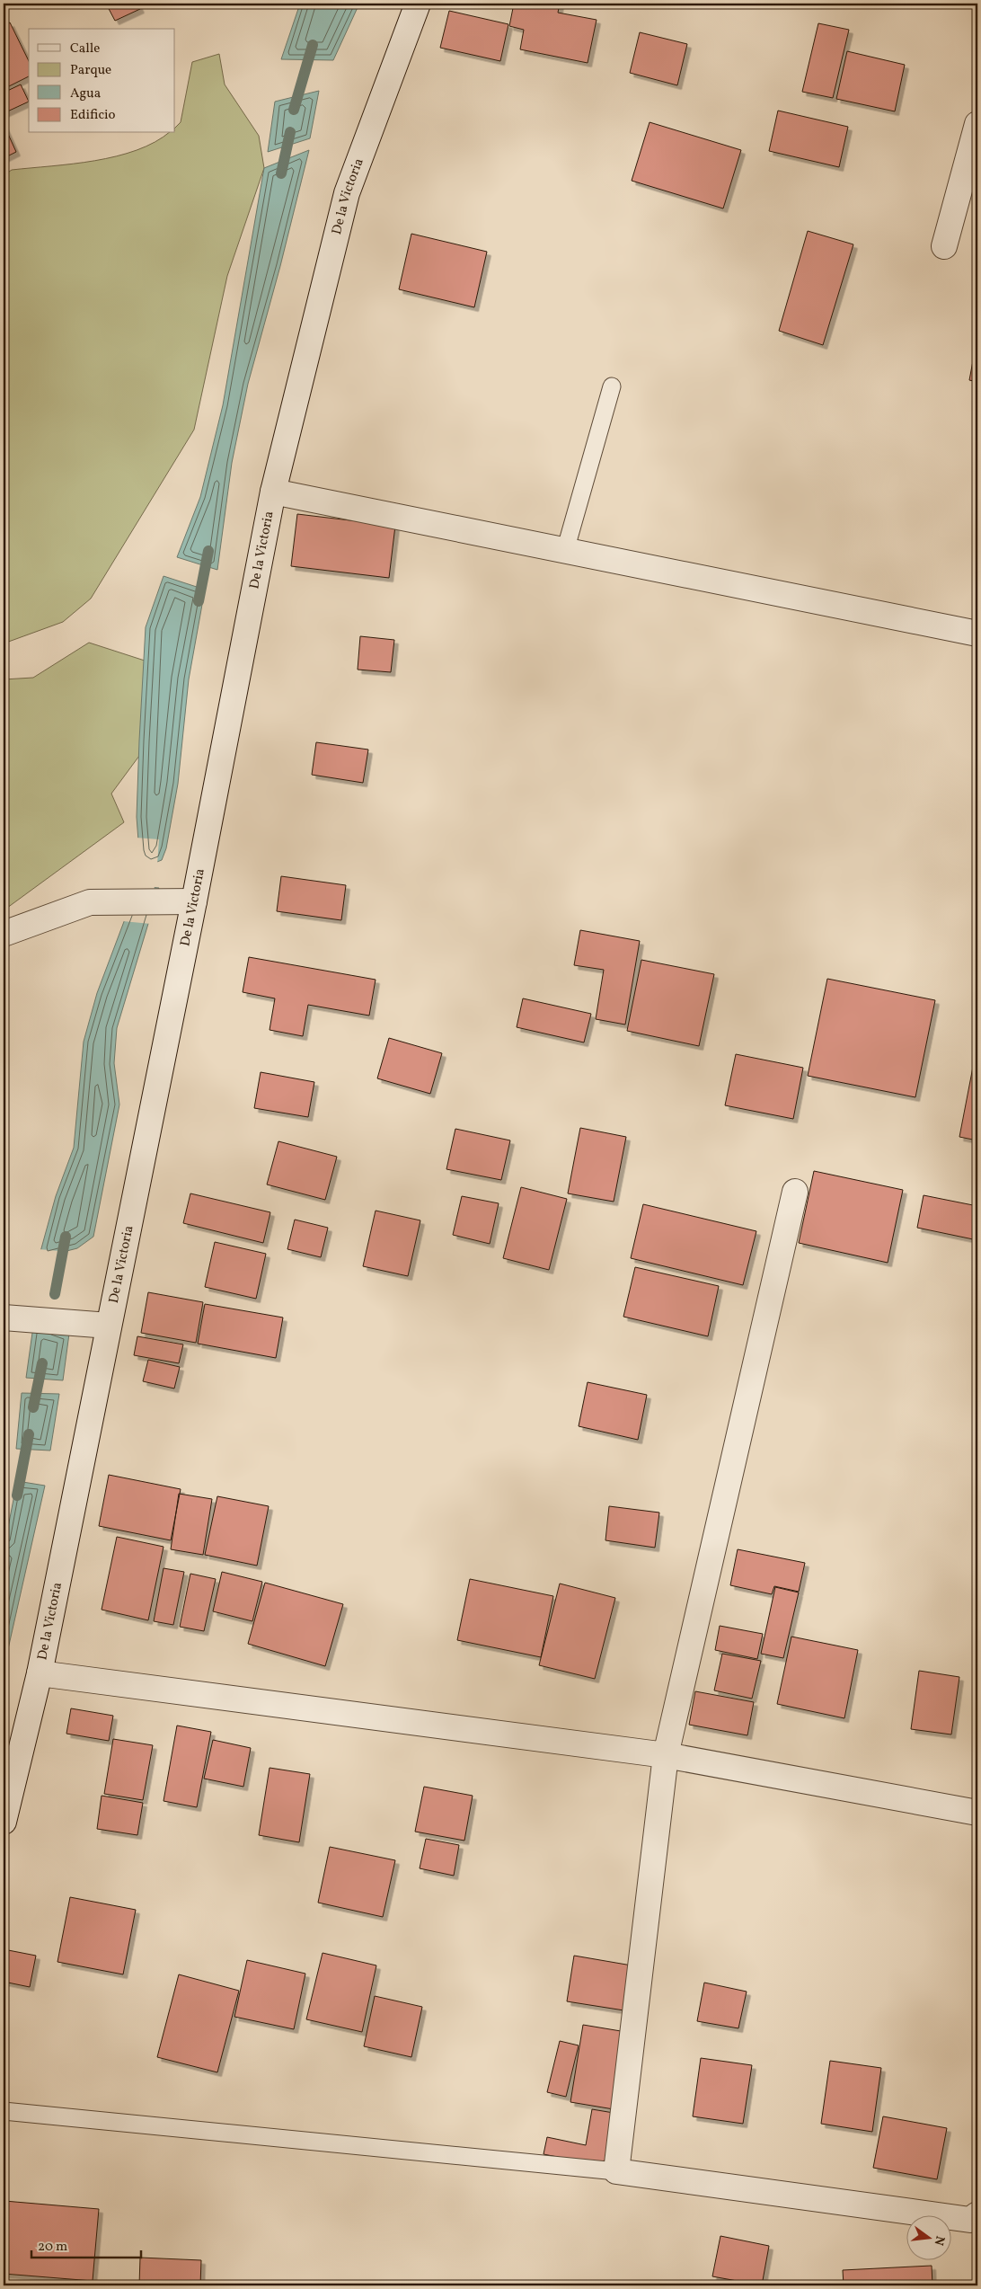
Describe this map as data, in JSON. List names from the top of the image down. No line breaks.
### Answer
{"streets":{"street":["De la Victoria"]},"legend":["Calle","Parque","Agua","Edificio"],"scale_bar":"20 m","north":"right"}
